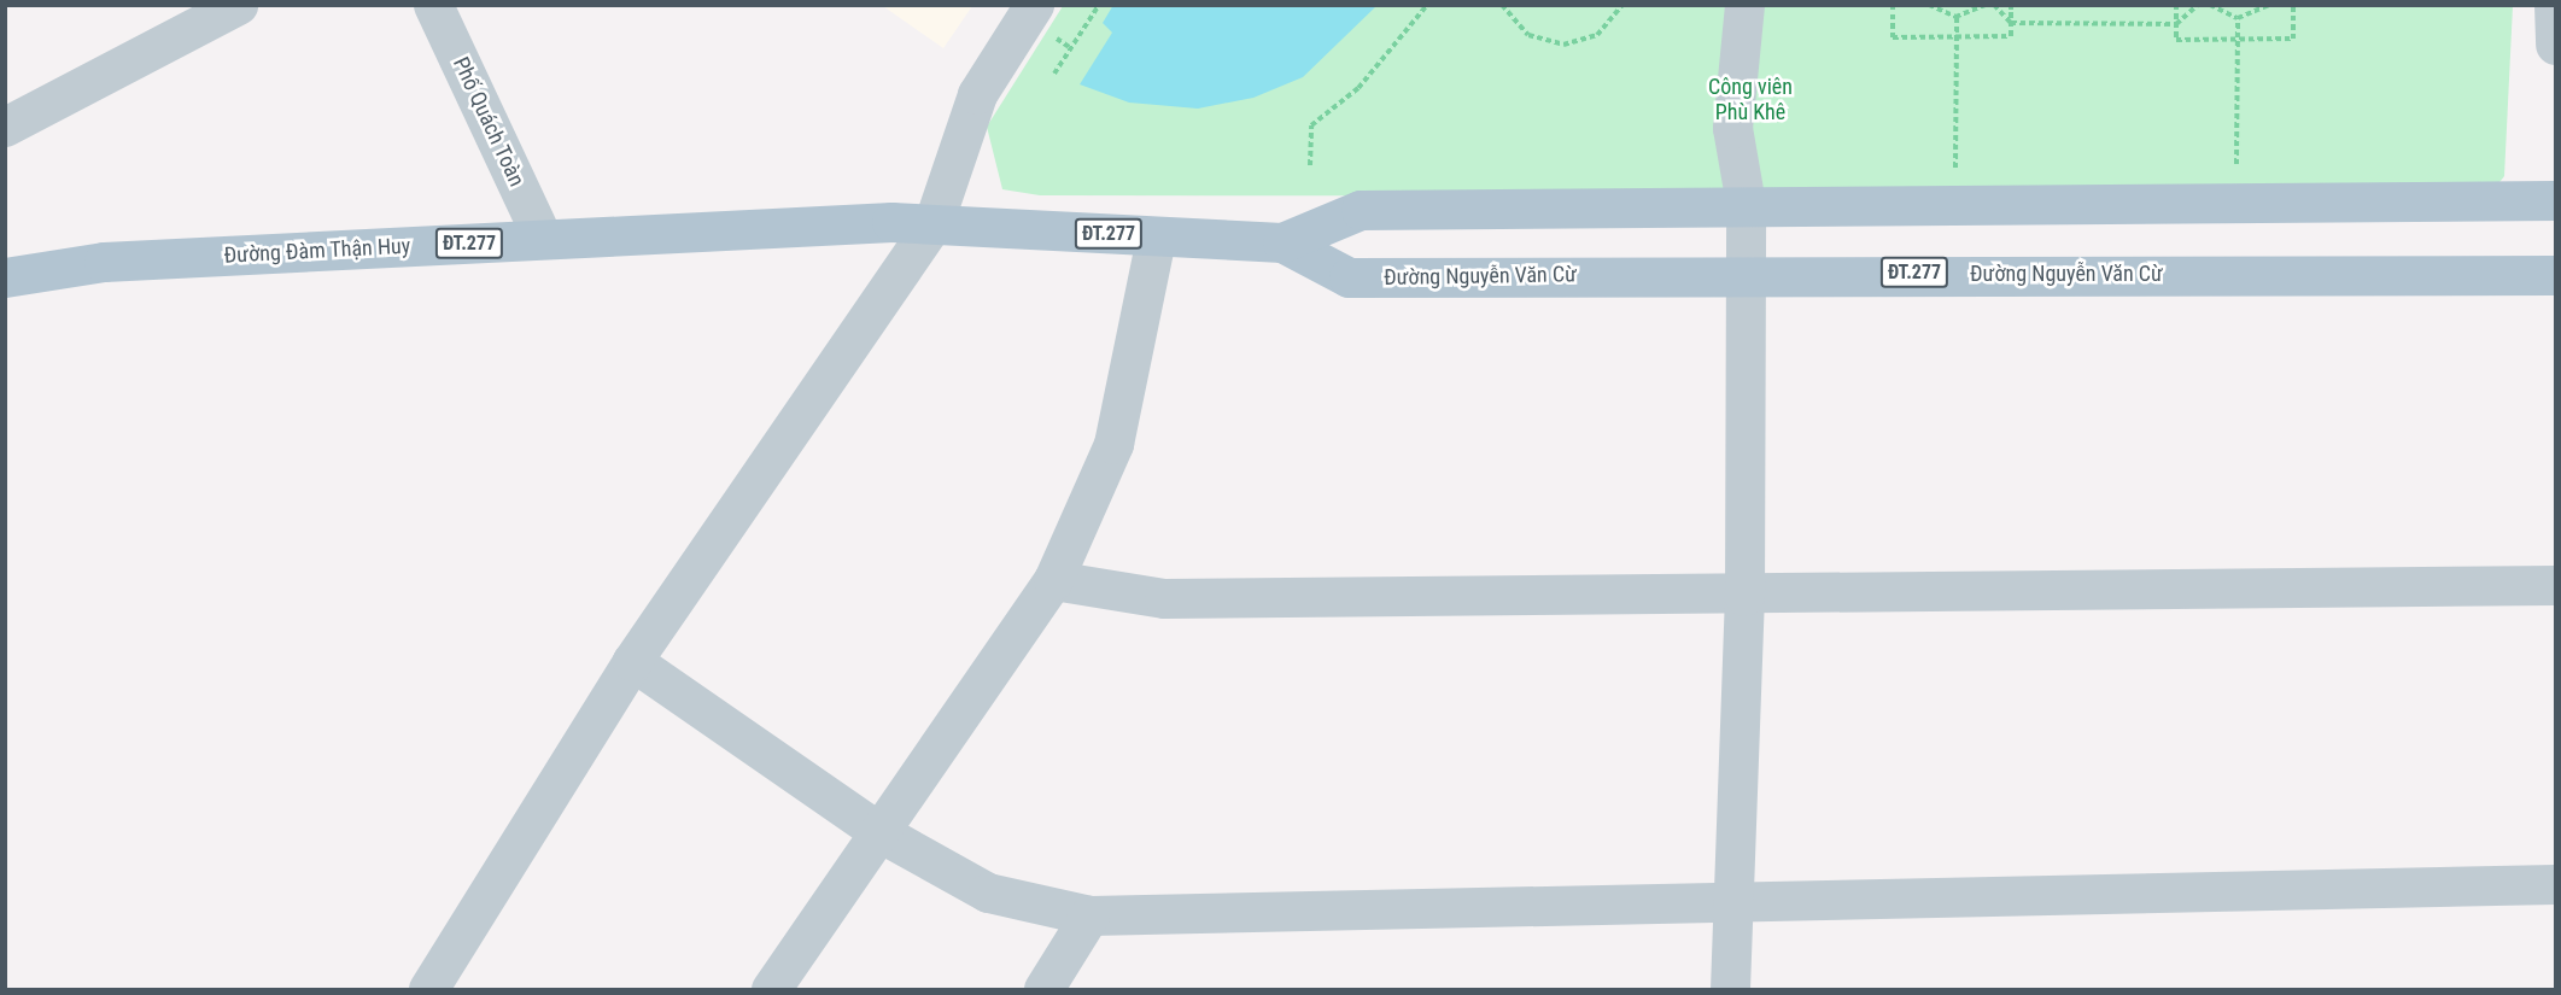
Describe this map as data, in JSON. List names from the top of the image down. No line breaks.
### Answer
{"streets":{"main road":["ĐT.277","Đường Đàm Thận Huy","Đường Nguyễn Văn Cừ"],"street":["Phố Quách Toàn"]},"crossings":[["Phố Quách Toàn","Đường Đàm Thận Huy"],["Đường Đàm Thận Huy","Đường Nguyễn Văn Cừ"]],"parks":["Công viên Phù Khê"]}
